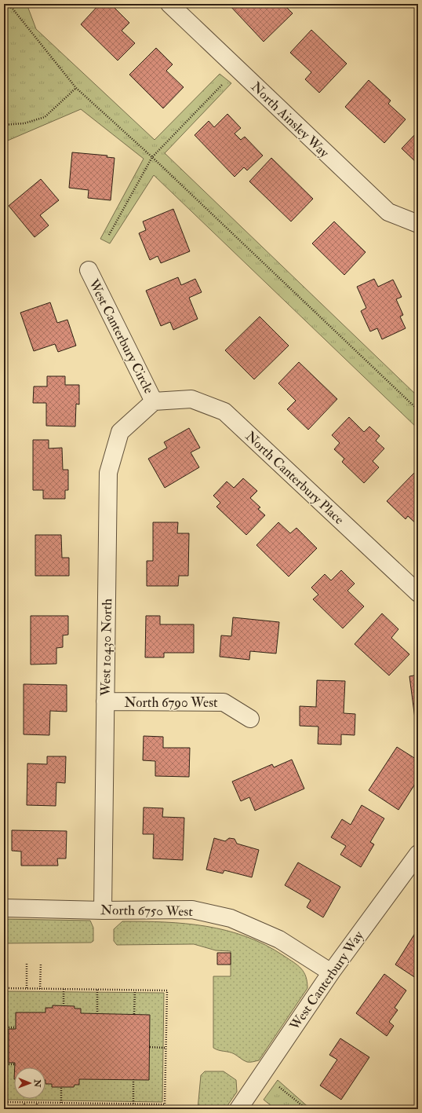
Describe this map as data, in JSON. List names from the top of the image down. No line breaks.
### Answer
{"streets":{"street":["North Ainsley Way","West Canterbury Circle","North Canterbury Place","West 10430 North","North 6790 West","North 6750 West","West Canterbury Way"]},"crossings":[["West Canterbury Circle","North Canterbury Place"],["West Canterbury Circle","West 10430 North"],["North Canterbury Place","West 10430 North"],["West 10430 North","North 6790 West"],["West 10430 North","North 6750 West"],["North 6750 West","West Canterbury Way"]],"north":"right"}
